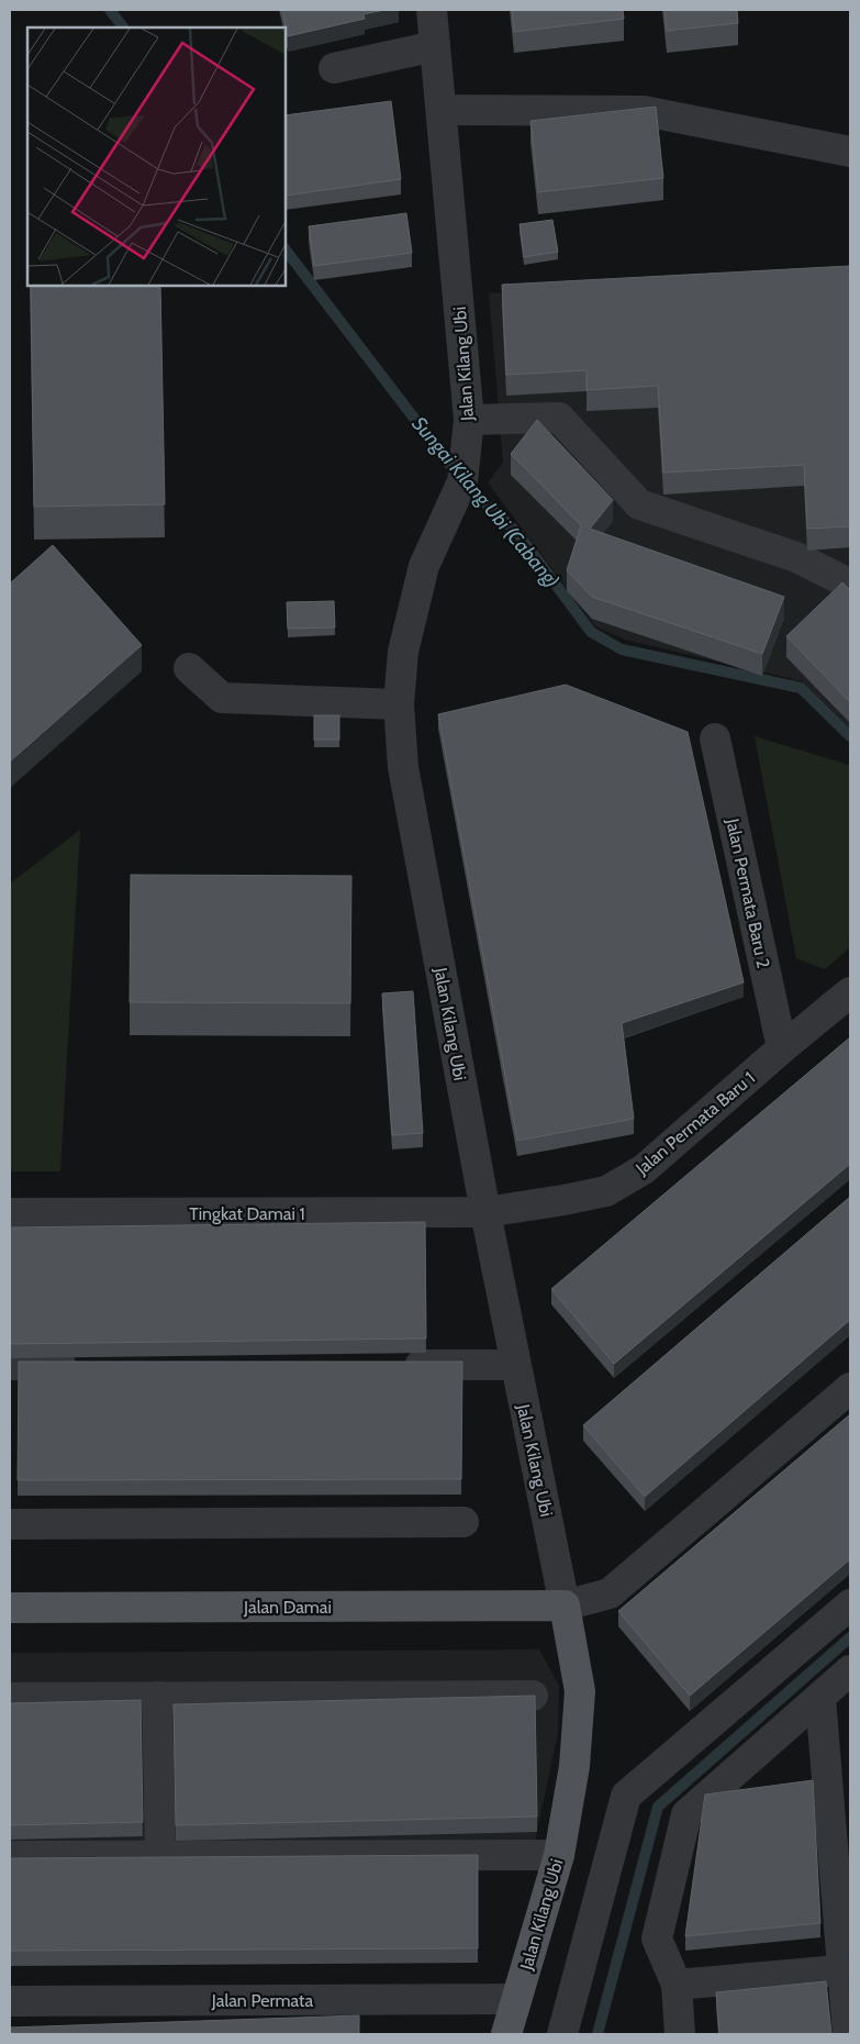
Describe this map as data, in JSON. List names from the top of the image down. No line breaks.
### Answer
{"streets":{"main road":["Jalan Kilang Ubi","Jalan Damai"],"street":["Jalan Permata Baru 2","Jalan Permata Baru 1","Tingkat Damai 1","Jalan Permata"]},"crossings":[["Jalan Kilang Ubi","Jalan Permata Baru 1"],["Jalan Kilang Ubi","Tingkat Damai 1"],["Jalan Kilang Ubi","Jalan Damai"],["Jalan Kilang Ubi","Jalan Permata"],["Jalan Permata Baru 2","Jalan Permata Baru 1"],["Jalan Permata Baru 1","Tingkat Damai 1"]],"water":["Sungai Kilang Ubi (Cabang)"]}
